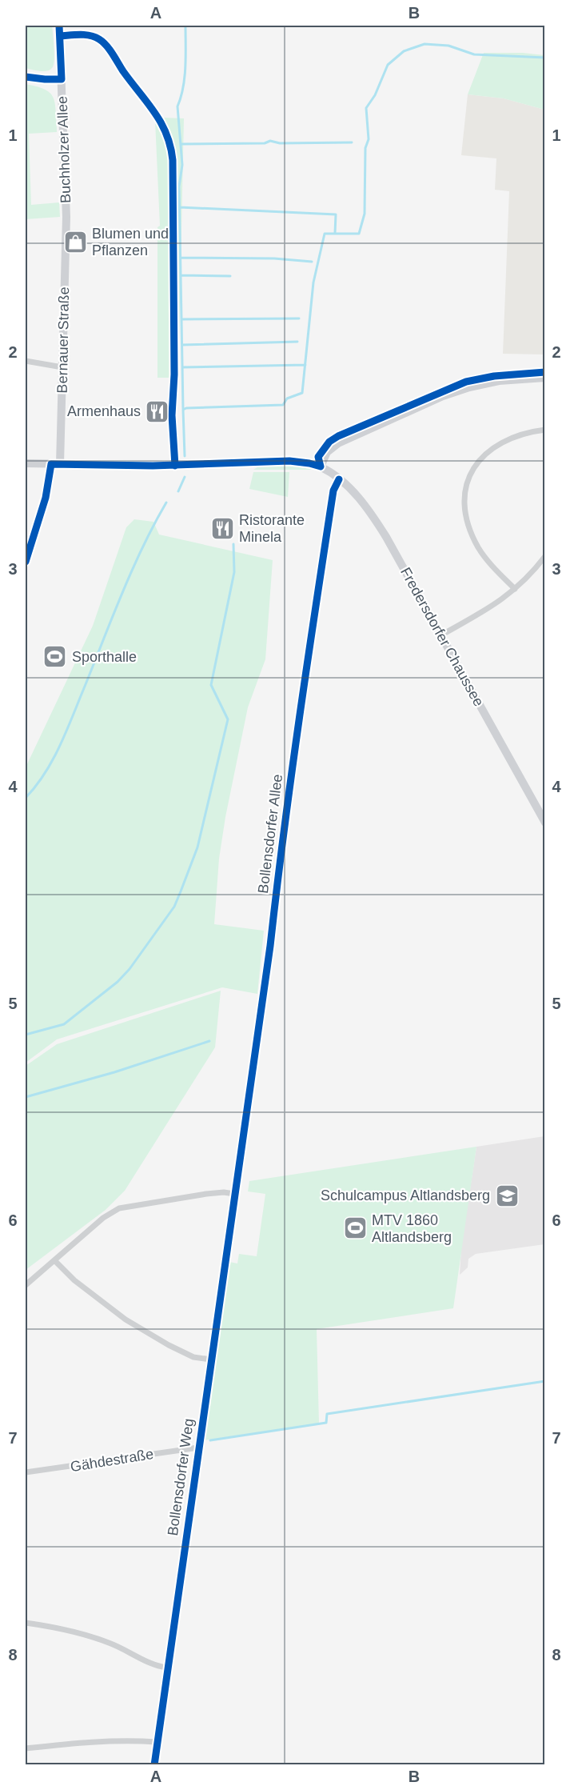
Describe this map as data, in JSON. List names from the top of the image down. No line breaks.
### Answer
{"streets":{"main road":["Buchholzer Allee","Bernauer Straße","Fredersdorfer Chaussee"],"street":["Bollensdorfer Allee","Gähdestraße","Bollensdorfer Weg"]},"crossings":[["Buchholzer Allee","Bernauer Straße"],["Fredersdorfer Chaussee","Bollensdorfer Allee"],["Bollensdorfer Allee","Bollensdorfer Weg"],["Gähdestraße","Bollensdorfer Weg"]],"places":{"shop":["Blumen und Pflanzen"],"restaurant":["Armenhaus","Ristorante Minela"],"sports":["Sporthalle","MTV 1860 Altlandsberg"],"school or university":["Schulcampus Altlandsberg"]},"grid":{"columns":["A","B"],"rows":["1","2","3","4","5","6","7","8"]}}
